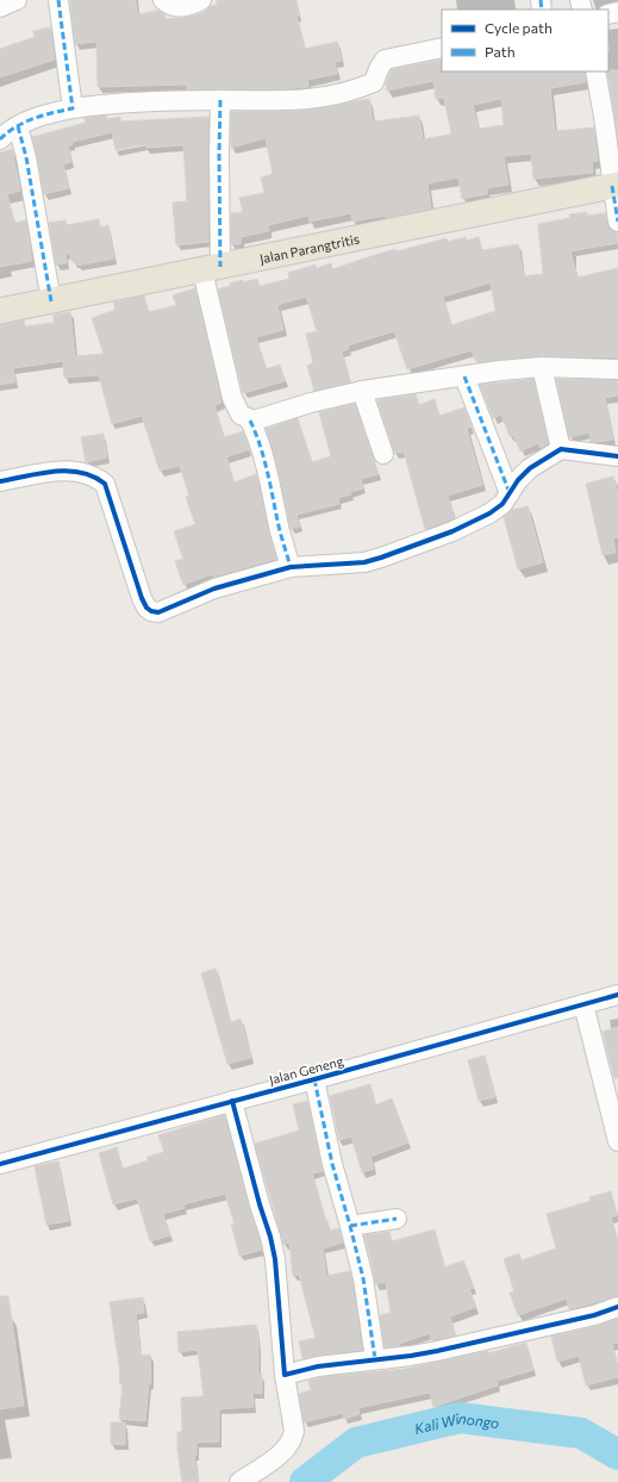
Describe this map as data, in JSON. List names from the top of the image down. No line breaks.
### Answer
{"streets":{"main road":["Jalan Parangtritis"],"street":["Jalan Geneng"]},"water":["Kali Winongo"],"legend":["Cycle path","Path"]}
